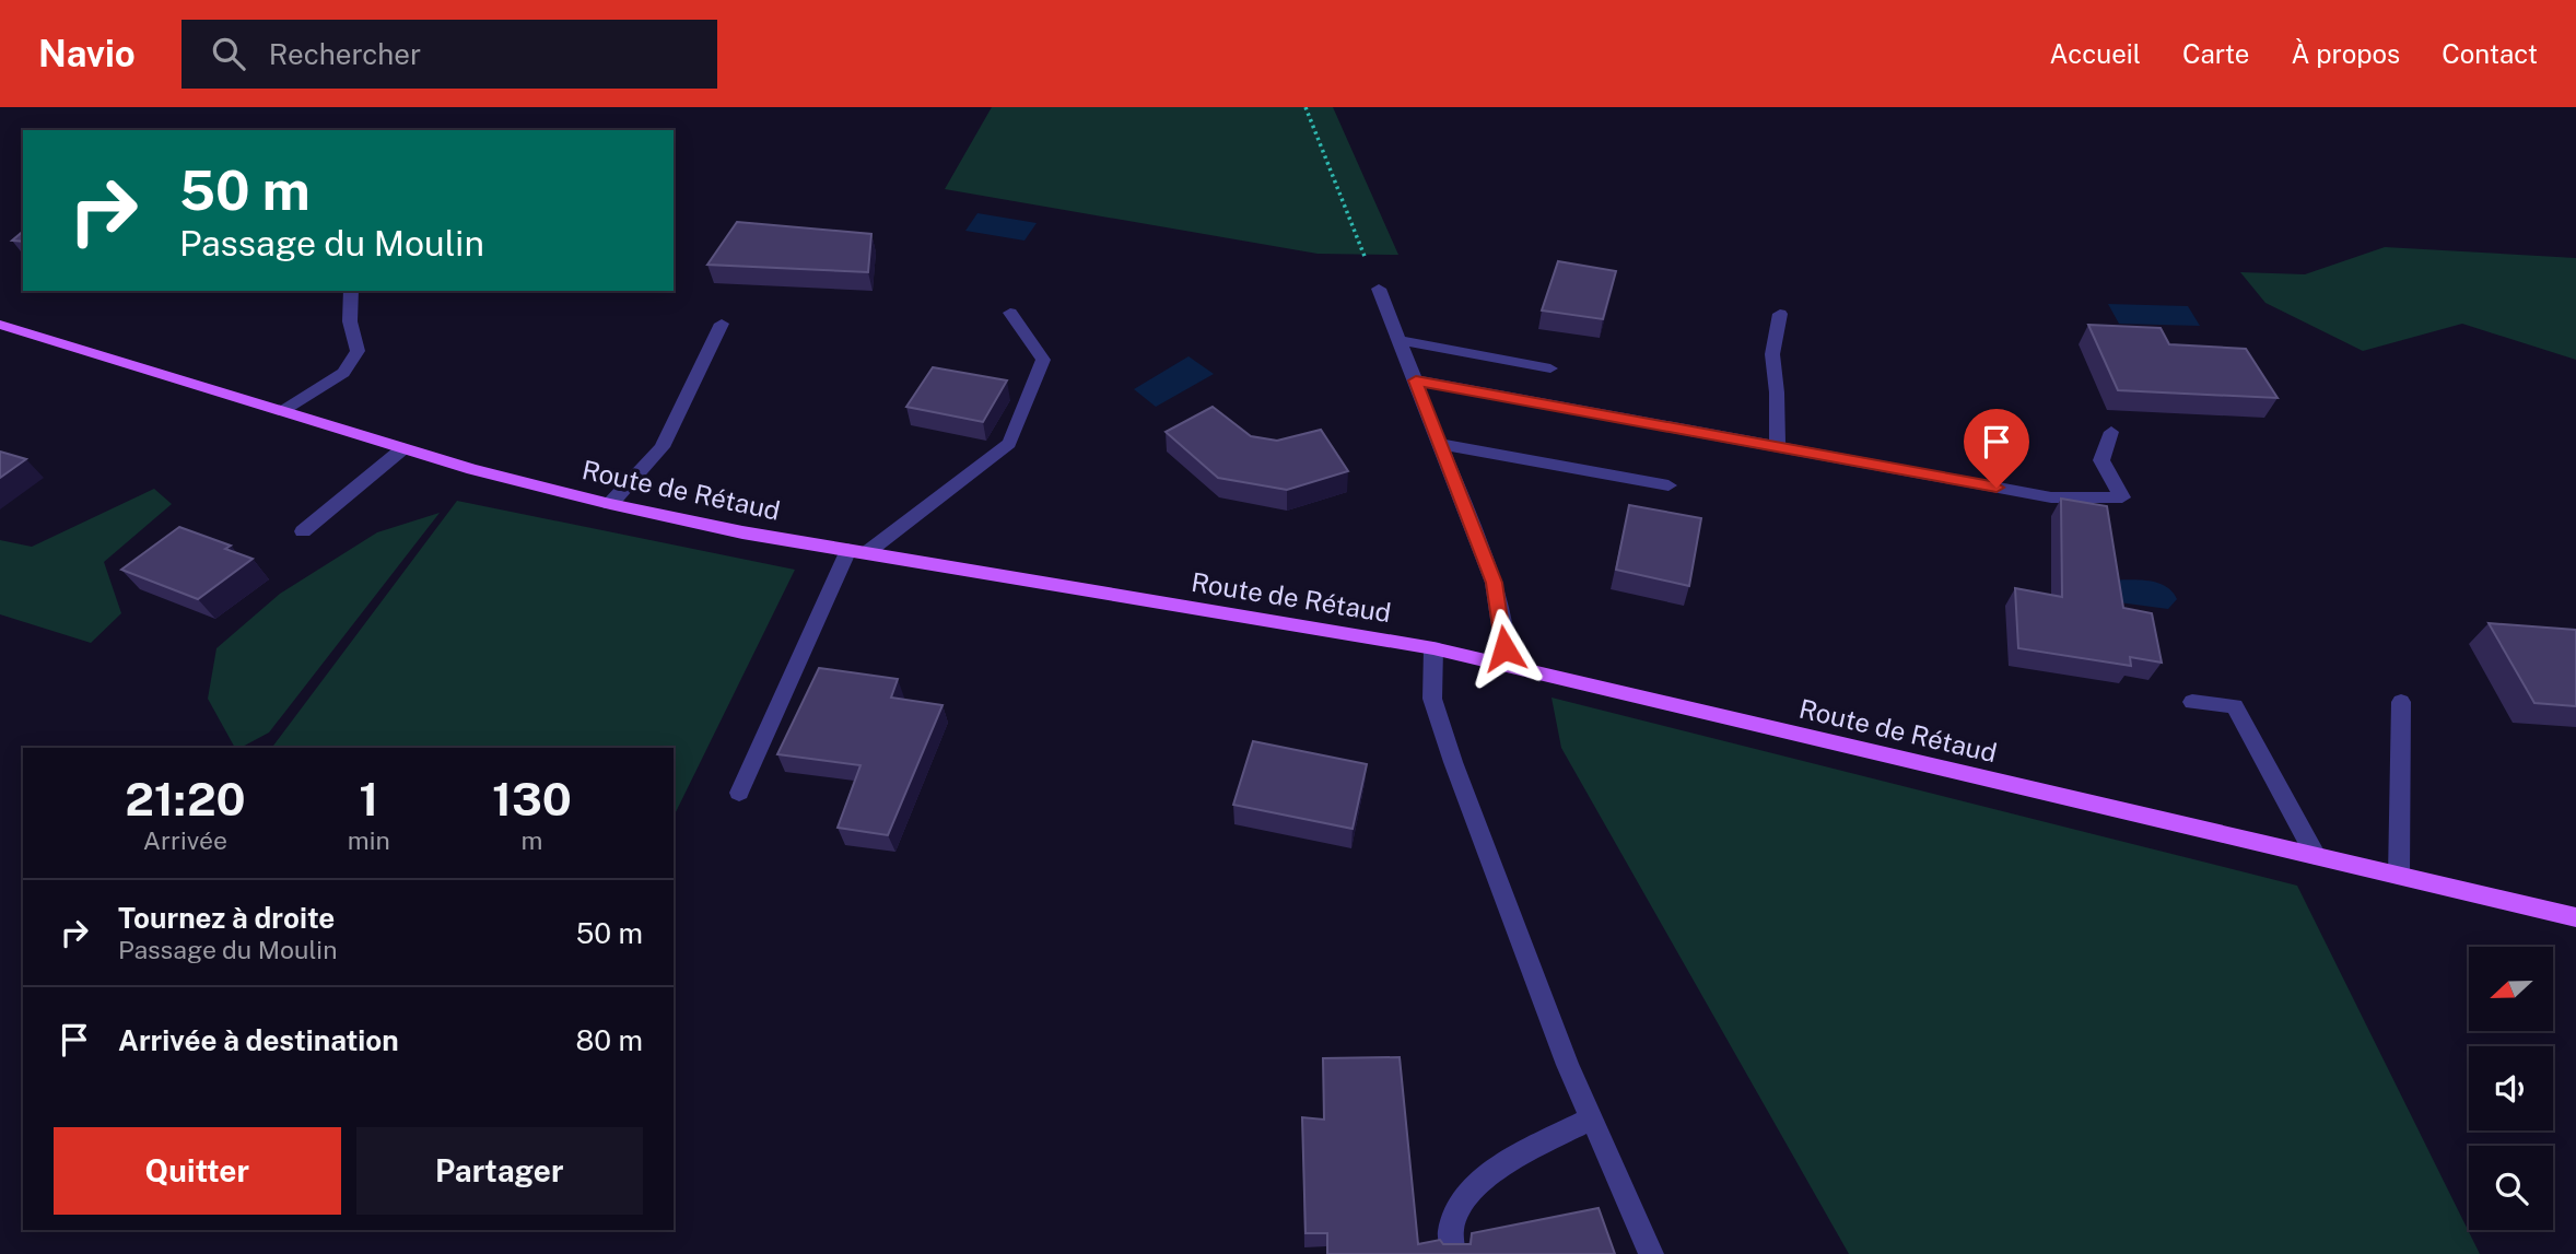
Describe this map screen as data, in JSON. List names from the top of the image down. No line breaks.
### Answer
{"streets":{"main road":["Route de Rétaud"]},"north":"left","page":{"header":"Navio","search":"Rechercher","nav":["Accueil","Carte","À propos","Contact"],"turn":["50 m","Passage du Moulin"],"eta":["21:20","Arrivée","1","min","130","m"],"list":[{"name":"Tournez à droite","note":"Passage du Moulin","value":"50 m"},{"name":"Arrivée à destination","value":"80 m"}],"buttons":["Quitter","Partager"]}}
